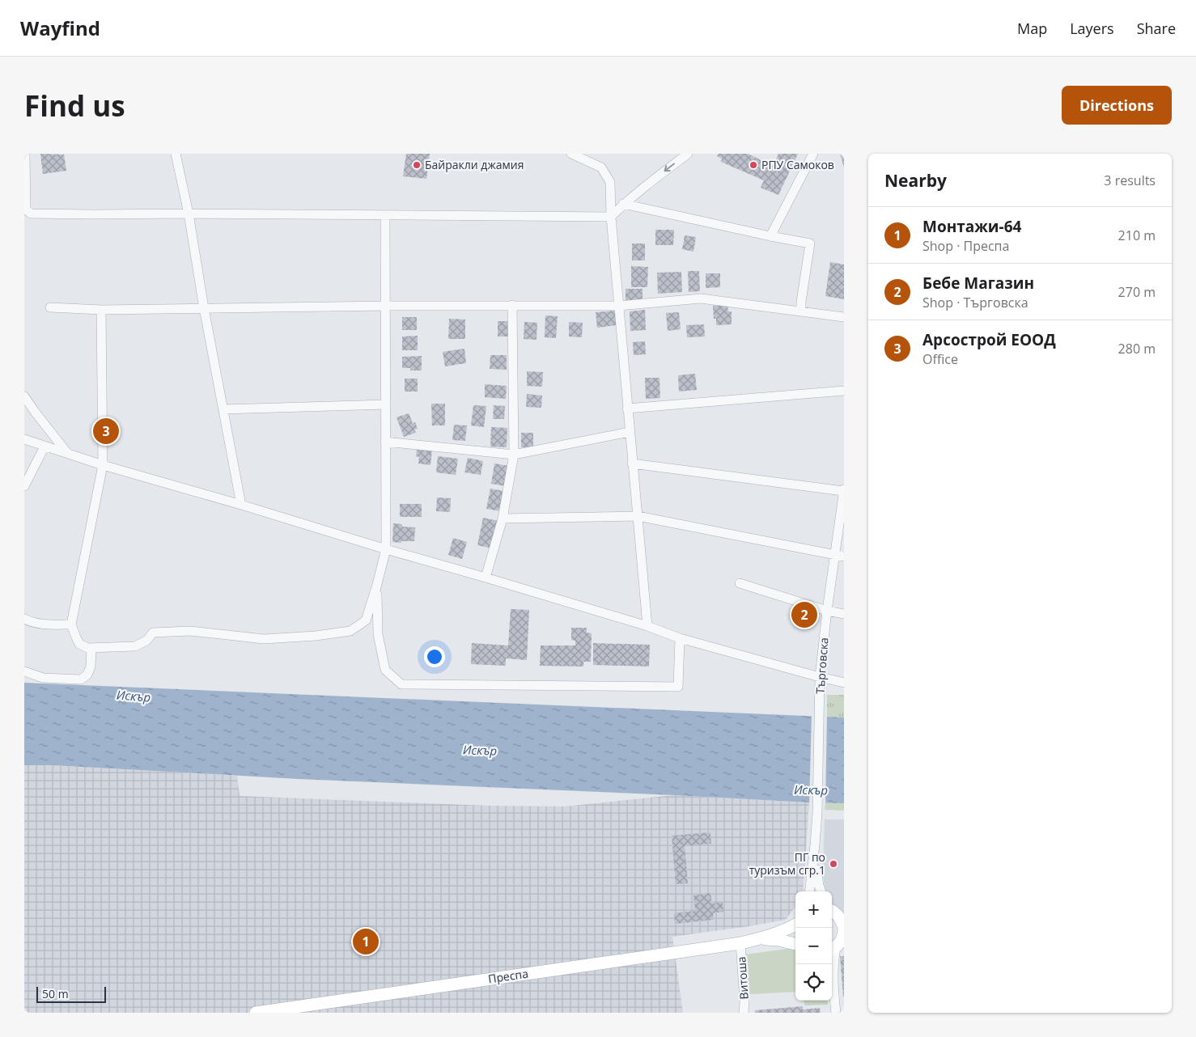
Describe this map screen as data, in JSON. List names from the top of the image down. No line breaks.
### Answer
{"streets":{"main road":["Преспа"],"street":["Търговска","Витоша"]},"crossings":[["Преспа","Витоша"]],"water":["Искър"],"places":["Байракли джамия","РПУ Самоков","ПГ по туризъм сгр.1"],"scale_bar":"50 m","page":{"header":"Wayfind","nav":["Map","Layers","Share"],"buttons":"Directions","title":"Find us","heading":["Nearby","3 results"],"list":[{"mark":"1","name":"Монтажи-64","note":"Shop · Преспа","value":"210 m"},{"mark":"2","name":"Бебе Магазин","note":"Shop · Търговска","value":"270 m"},{"mark":"3","name":"Арсострой ЕООД","note":"Office","value":"280 m"}],"pins":["3","2","1"],"map_buttons":["+","−"],"scale":"50 m"}}
